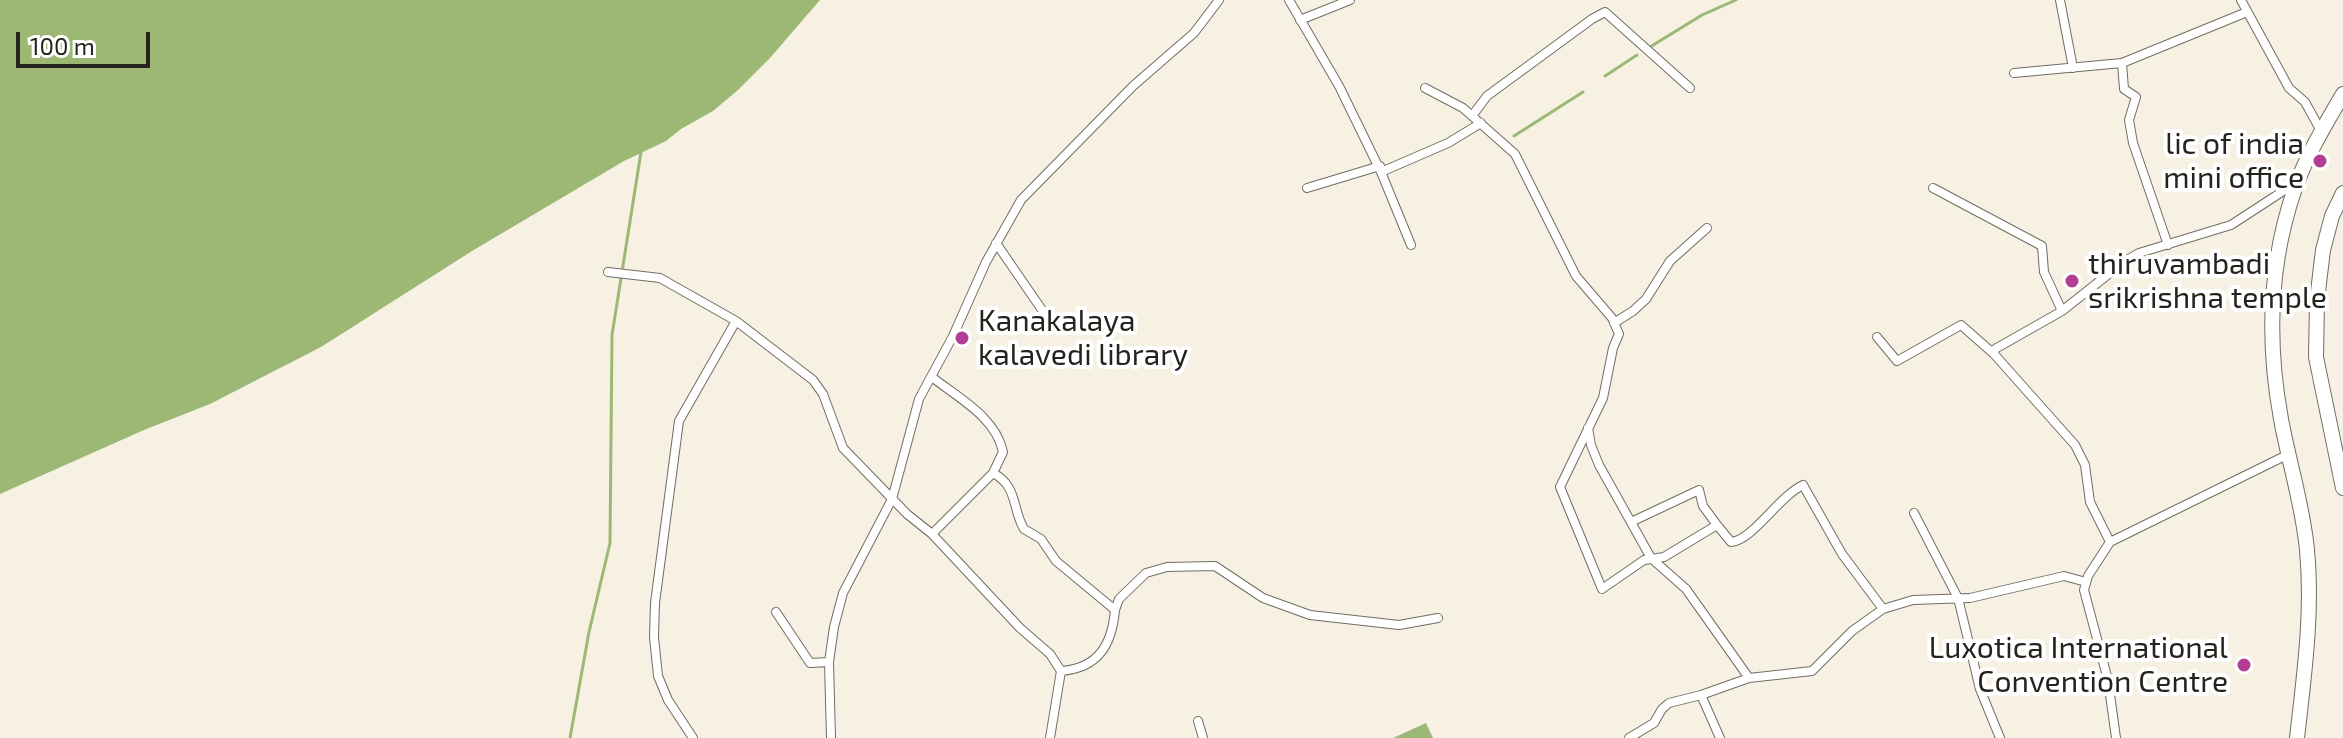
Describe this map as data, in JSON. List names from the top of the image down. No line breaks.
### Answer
{"places":["lic of india mini office","thiruvambadi srikrishna temple","Kanakalaya kalavedi library","Luxotica International Convention Centre"],"scale_bar":"100 m"}
